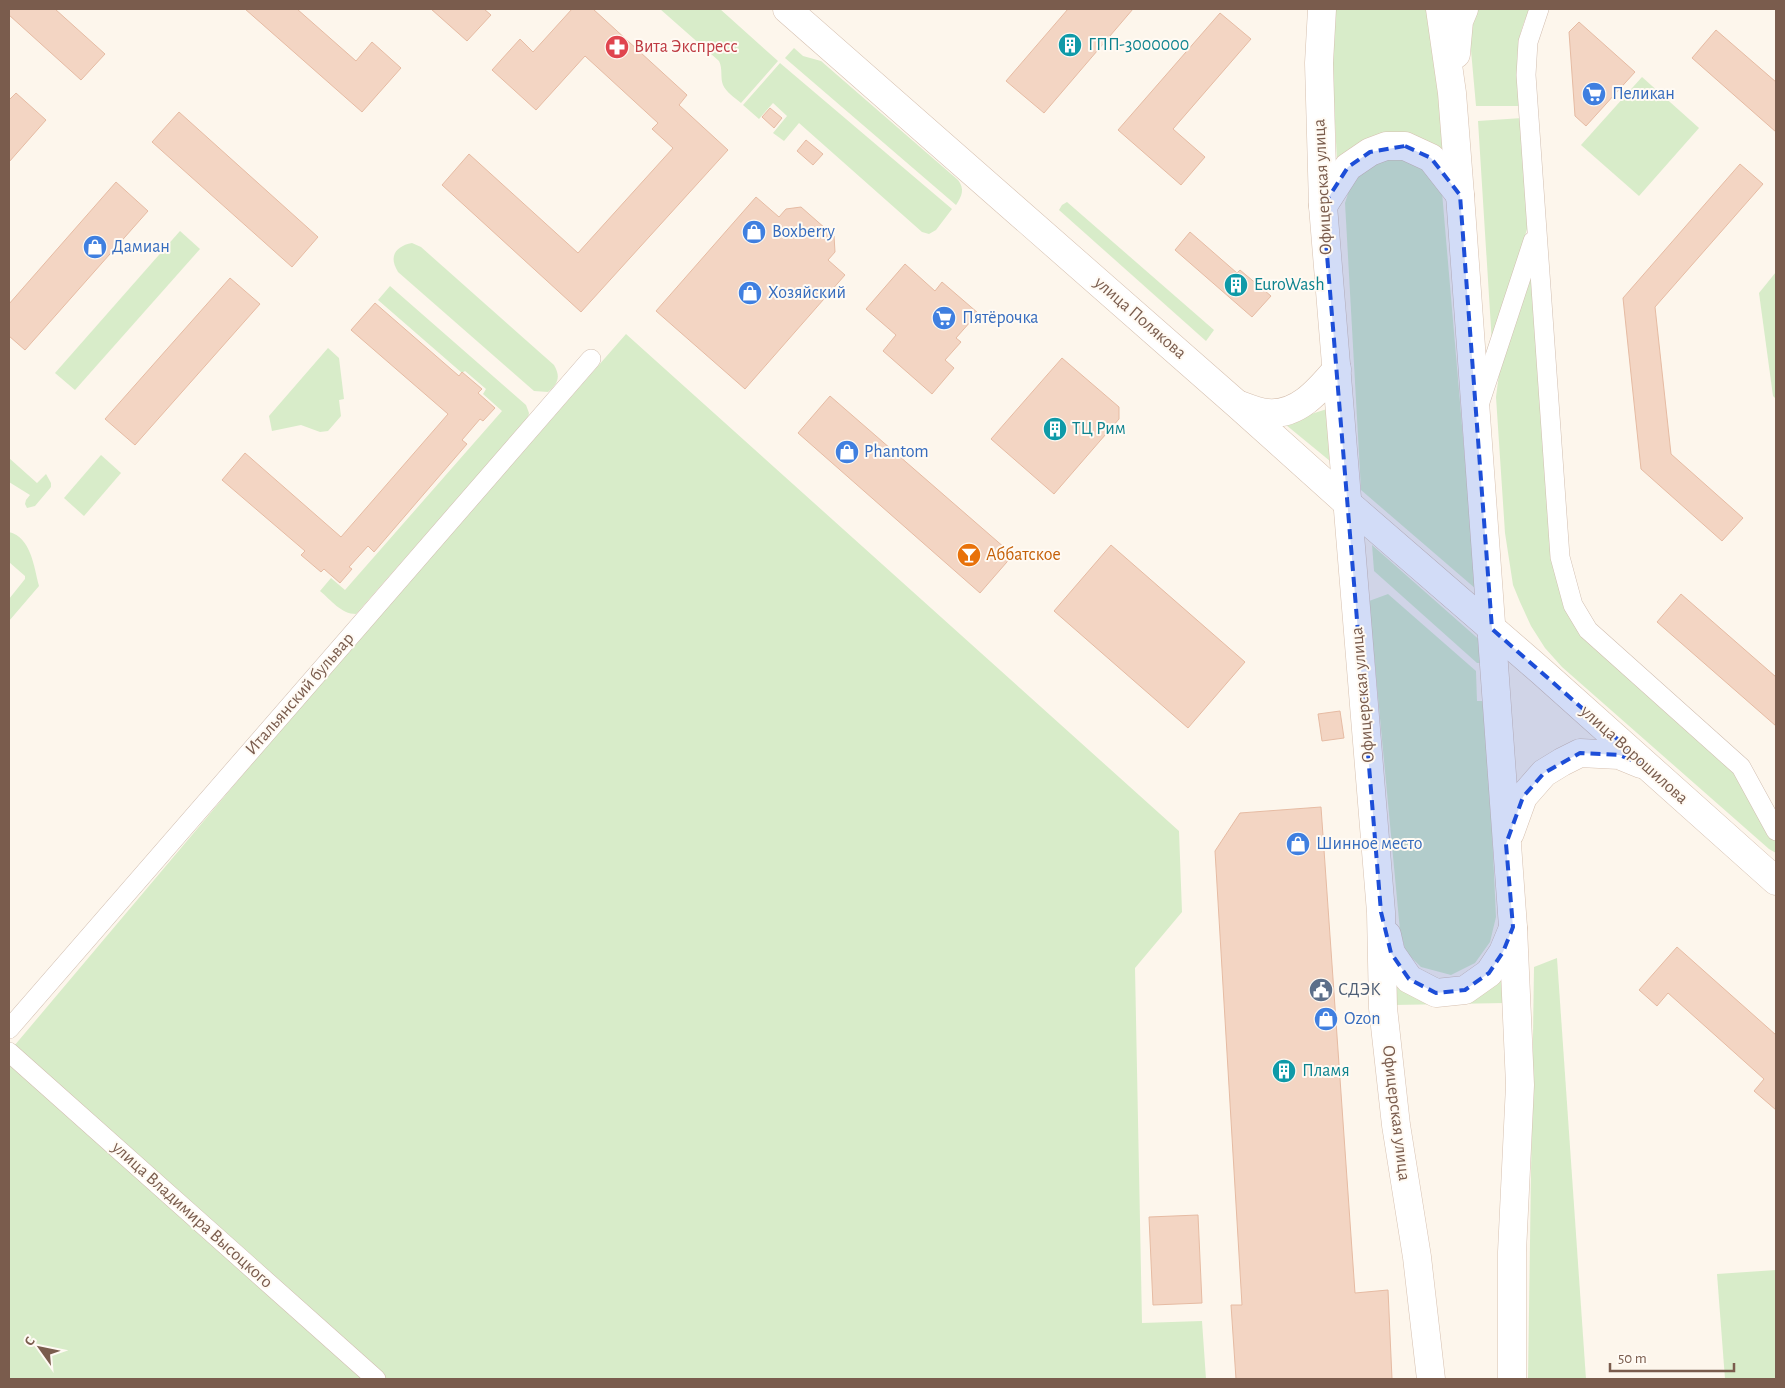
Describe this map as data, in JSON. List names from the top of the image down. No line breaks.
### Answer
{"streets":{"main road":["Офицерская улица","улица Полякова","улица Ворошилова"],"street":["Итальянский бульвар","улица Владимира Высоцкого"]},"crossings":[["Офицерская улица","улица Полякова"],["улица Полякова","улица Ворошилова"]],"places":{"building":["ГПП-3000000","EuroWash","ТЦ Рим","Пламя"],"pharmacy":["Вита Экспресс"],"supermarket":["Пеликан","Пятёрочка"],"shop":["Boxberry","Дамиан","Хозяйский","Phantom","Шинное место","Ozon"],"bar":["Аббатское"],"public building":["СДЭК"]},"scale_bar":"50 m","north":"top left"}
